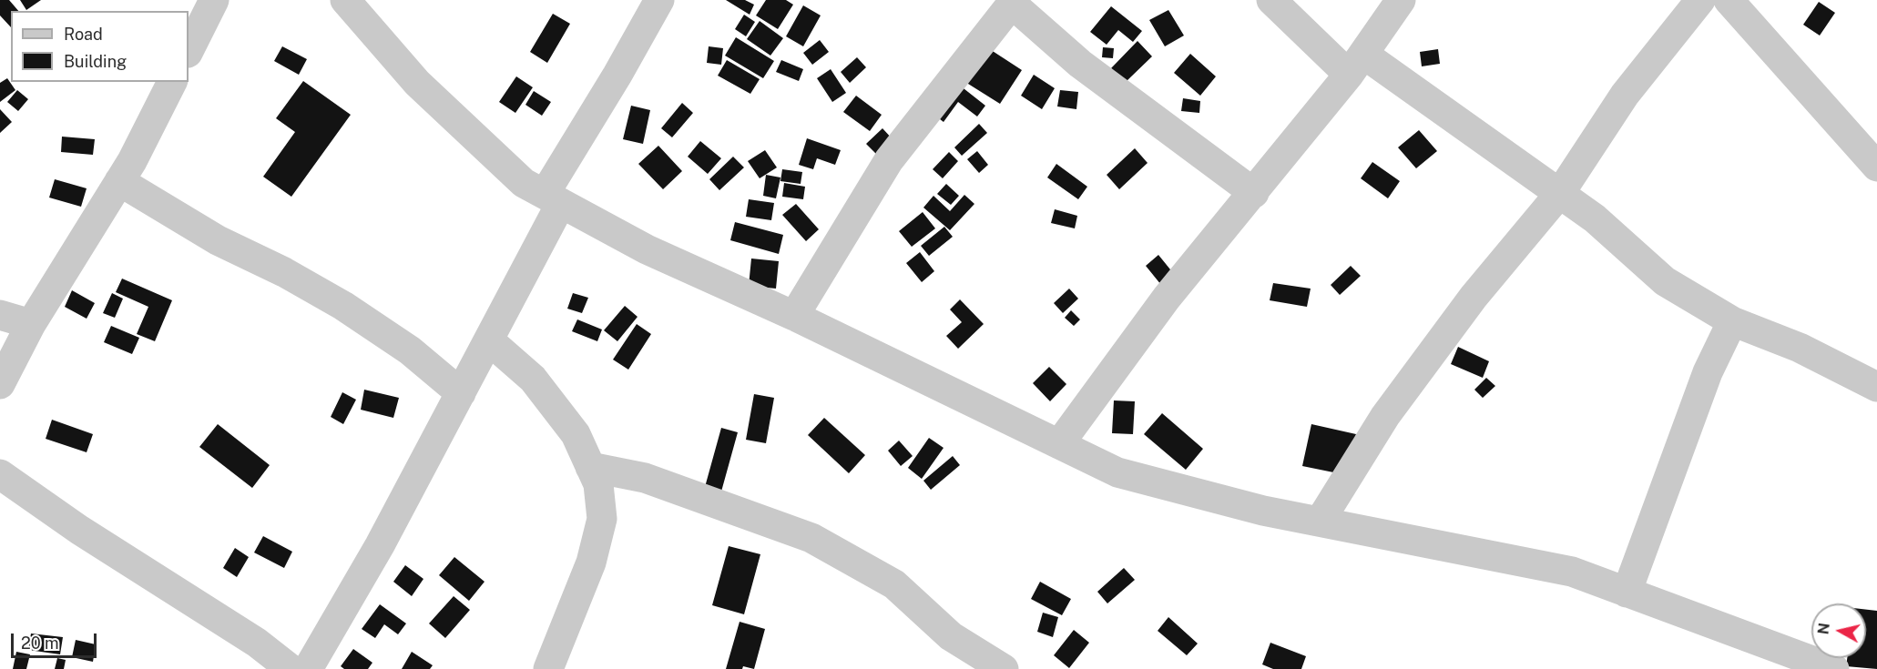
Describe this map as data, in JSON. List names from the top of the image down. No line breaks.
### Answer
{"legend":["Road","Building"],"scale_bar":"20 m","north":"left"}
